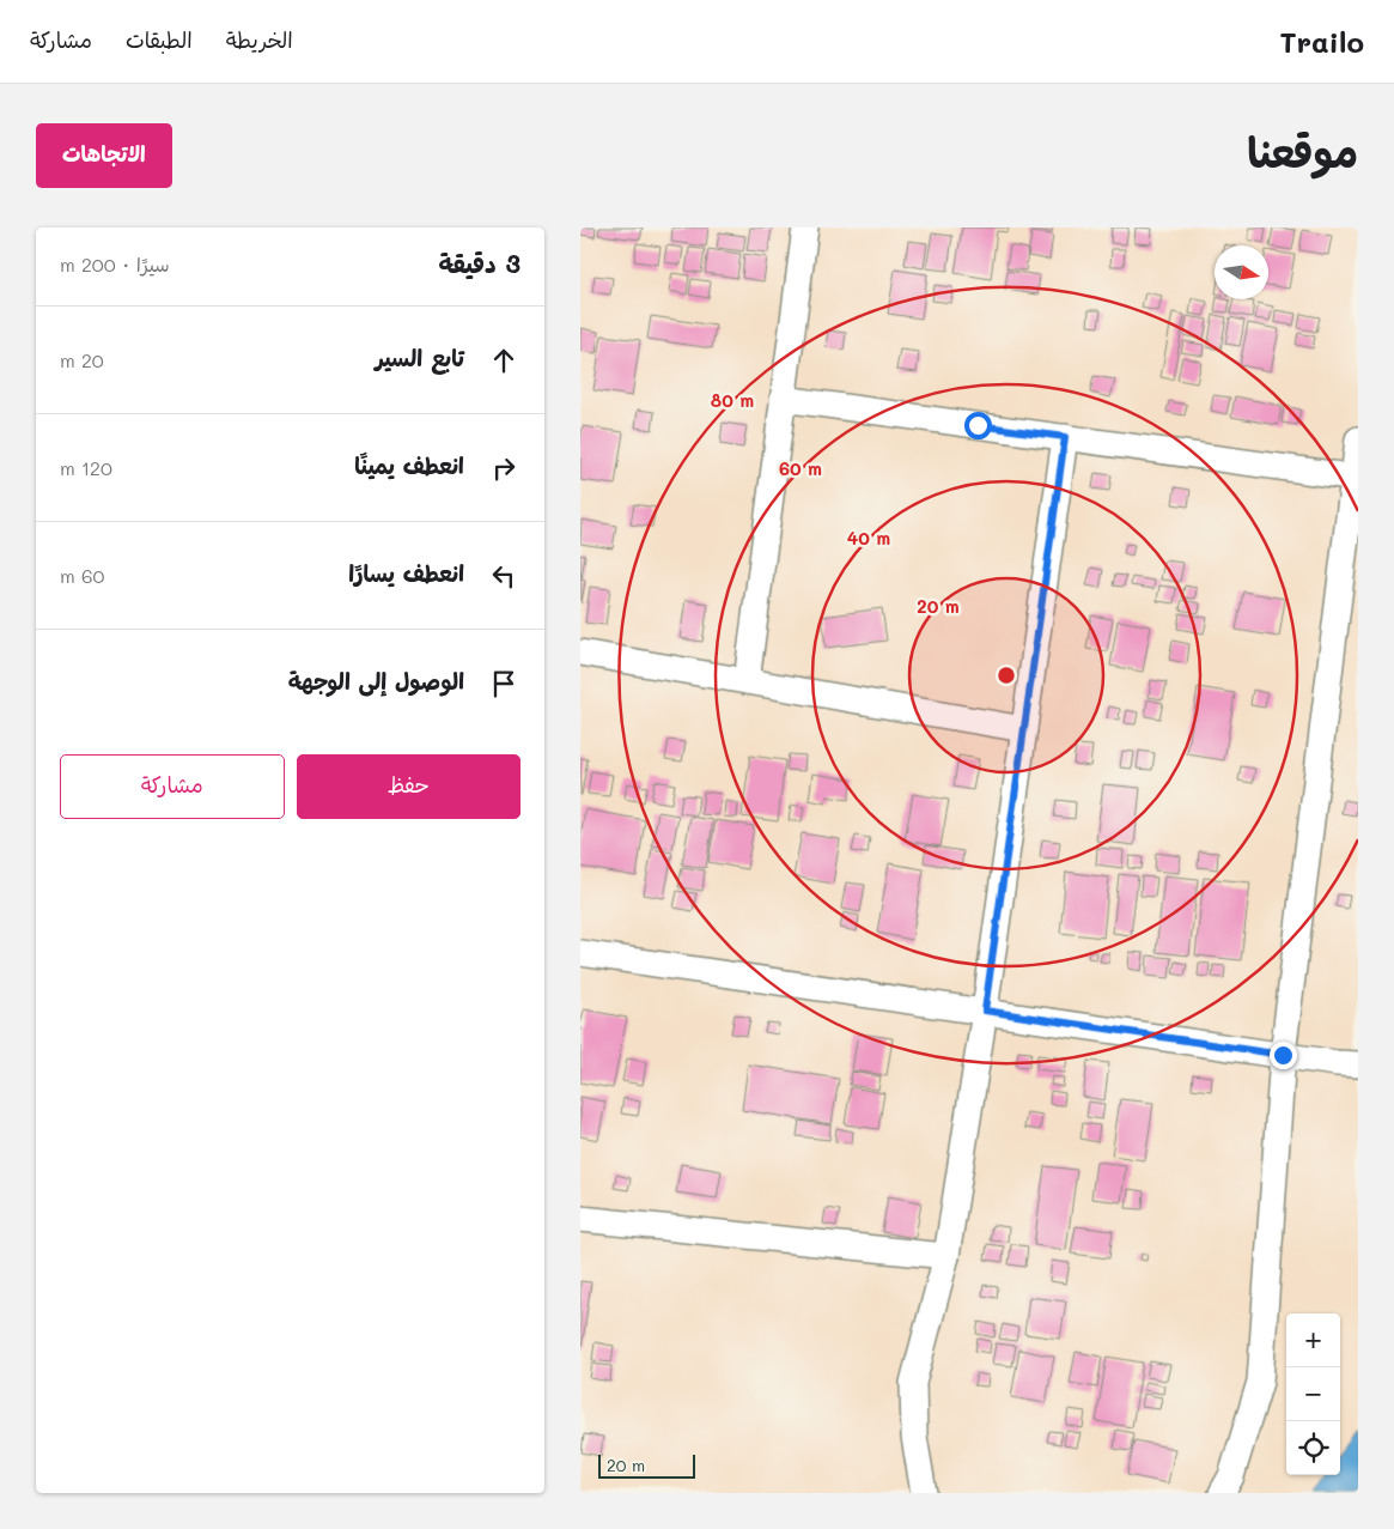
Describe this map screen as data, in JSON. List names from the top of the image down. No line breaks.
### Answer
{"scale_bar":"20 m","north":"right","page":{"header":"Trailo","nav":["الخريطة","الطبقات","مشاركة"],"title":"موقعنا","buttons":["الاتجاهات",["حفظ","مشاركة"]],"heading":["3 دقيقة","سيرًا · 200 m"],"list":[["تابع السير","20 m"],["انعطف يمينًا","120 m"],["انعطف يسارًا","60 m"],"الوصول إلى الوجهة"],"map_buttons":["+","−"],"scale":"20 m"},"rings":["80 m","60 m","40 m","20 m"]}
